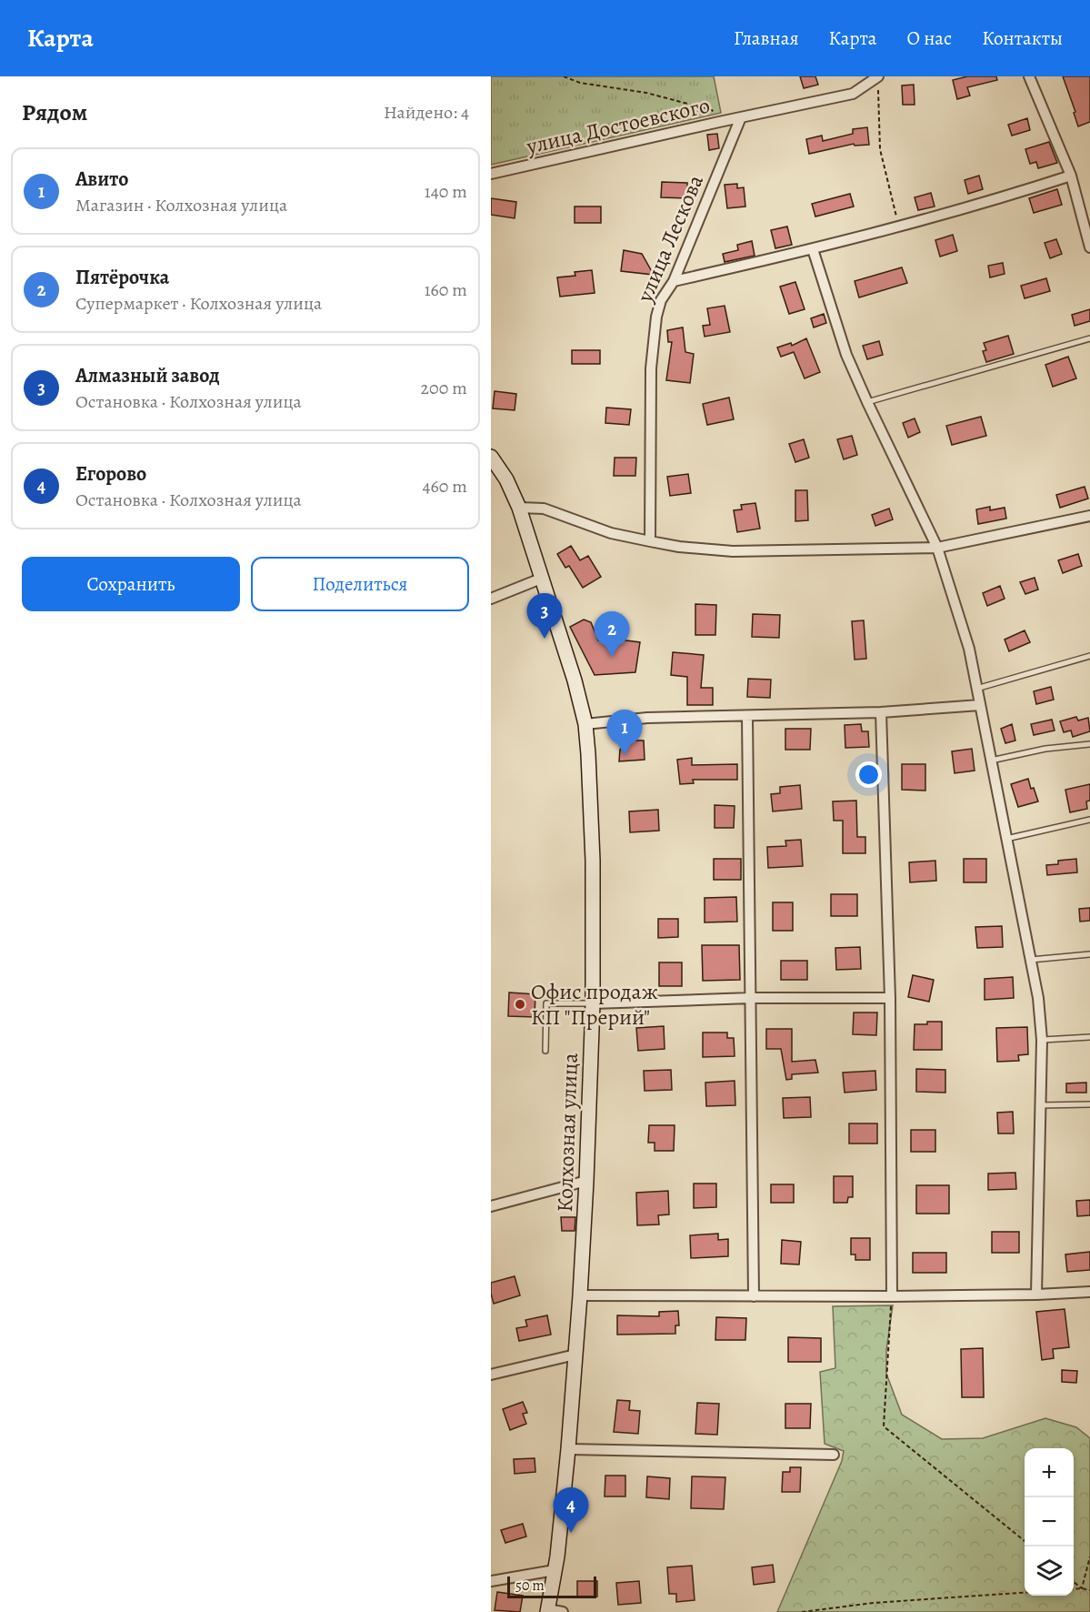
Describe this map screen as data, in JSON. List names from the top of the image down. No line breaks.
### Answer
{"streets":{"main road":["Колхозная улица"],"street":["улица Достоевского","улица Лескова"]},"crossings":[["улица Достоевского","улица Лескова"]],"places":["Офис продаж КП \"Прерий\""],"scale_bar":"50 m","page":{"header":"Карта","nav":["Главная","Карта","О нас","Контакты"],"heading":["Рядом","Найдено: 4"],"list":[{"mark":"1","name":"Авито","note":"Магазин · Колхозная улица","value":"140 m"},{"mark":"2","name":"Пятёрочка","note":"Супермаркет · Колхозная улица","value":"160 m"},{"mark":"3","name":"Алмазный завод","note":"Остановка · Колхозная улица","value":"200 m"},{"mark":"4","name":"Егорово","note":"Остановка · Колхозная улица","value":"460 m"}],"buttons":["Сохранить","Поделиться"],"pins":["3","2","1","4"],"map_buttons":["+","−"],"scale":"50 m"}}
